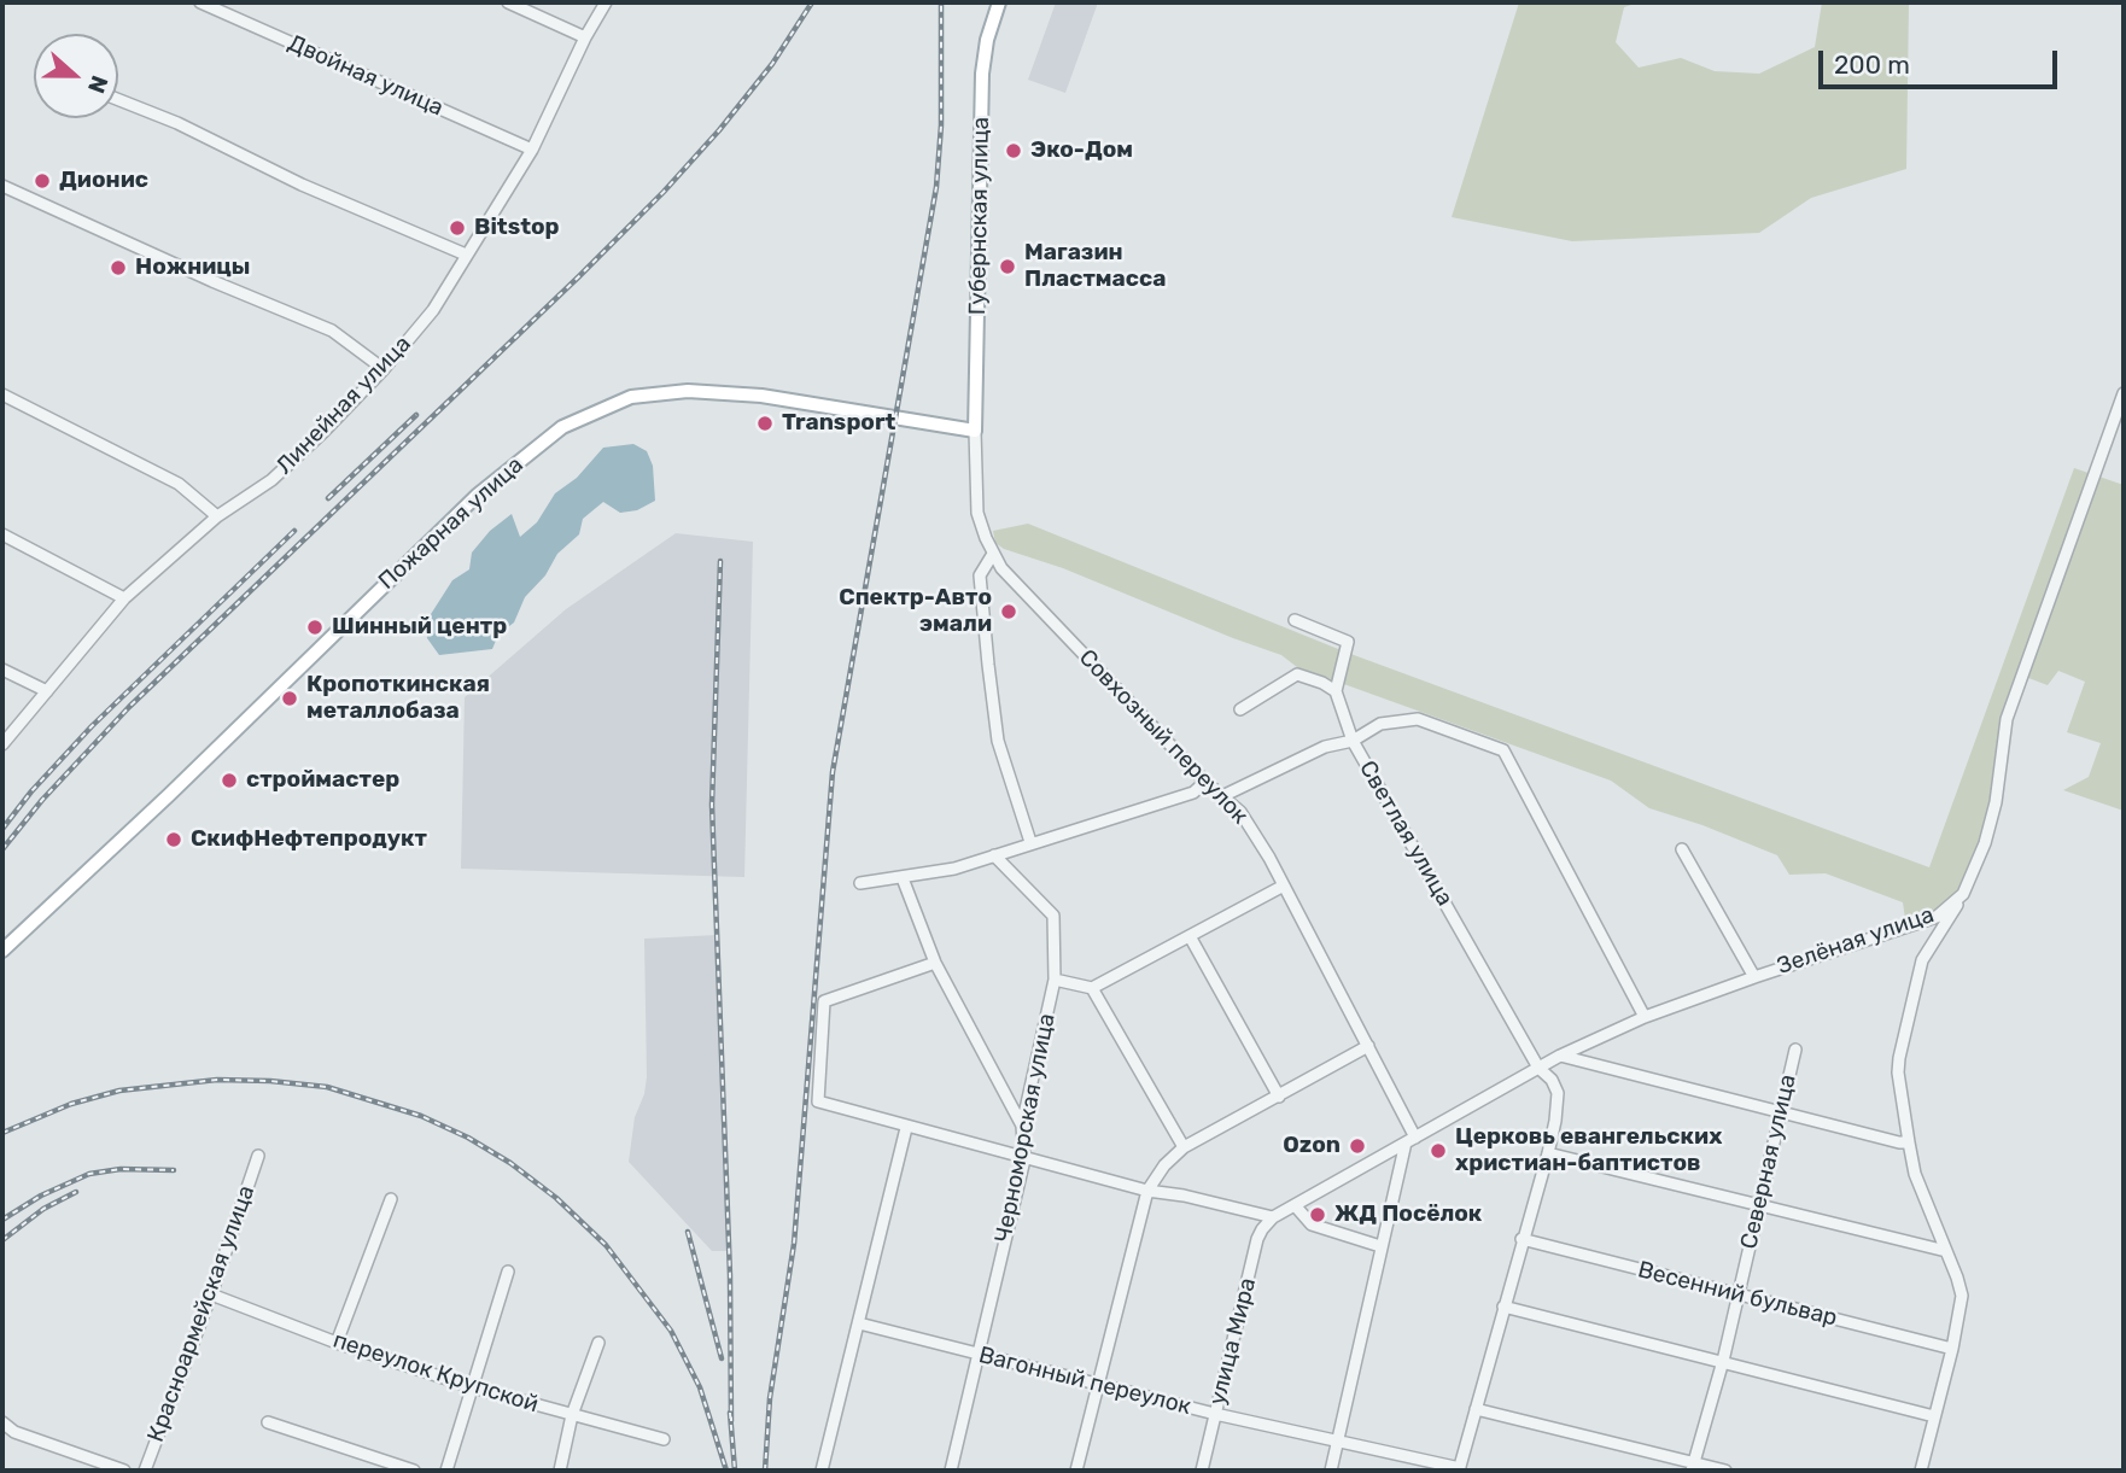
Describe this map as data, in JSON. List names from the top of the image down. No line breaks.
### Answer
{"streets":{"main road":["Губернская улица","Пожарная улица"],"street":["Двойная улица","Линейная улица","Совхозный переулок","Светлая улица","Зелёная улица","Черноморская улица","Северная улица","Весенний бульвар","Красноармейская улица","улица Мира","переулок Крупской","Вагонный переулок"]},"crossings":[["Двойная улица","Линейная улица"],["Губернская улица","Пожарная улица"],["Губернская улица","Совхозный переулок"],["Пожарная улица","Совхозный переулок"],["Совхозный переулок","Зелёная улица"],["Светлая улица","Зелёная улица"],["Светлая улица","Весенний бульвар"],["Светлая улица","Вагонный переулок"],["Зелёная улица","улица Мира"],["Черноморская улица","Вагонный переулок"],["Северная улица","Весенний бульвар"],["Красноармейская улица","переулок Крупской"],["улица Мира","Вагонный переулок"]],"places":["Эко-Дом","Дионис","Bitstop","Магазин Пластмасса","Ножницы","Transport","Спектр-Авто эмали","Шинный центр","Кропоткинская металлобаза","строймастер","СкифНефтепродукт","Ozon","Церковь евангельских христиан-баптистов","ЖД Посёлок"],"scale_bar":"200 m","north":"right"}
